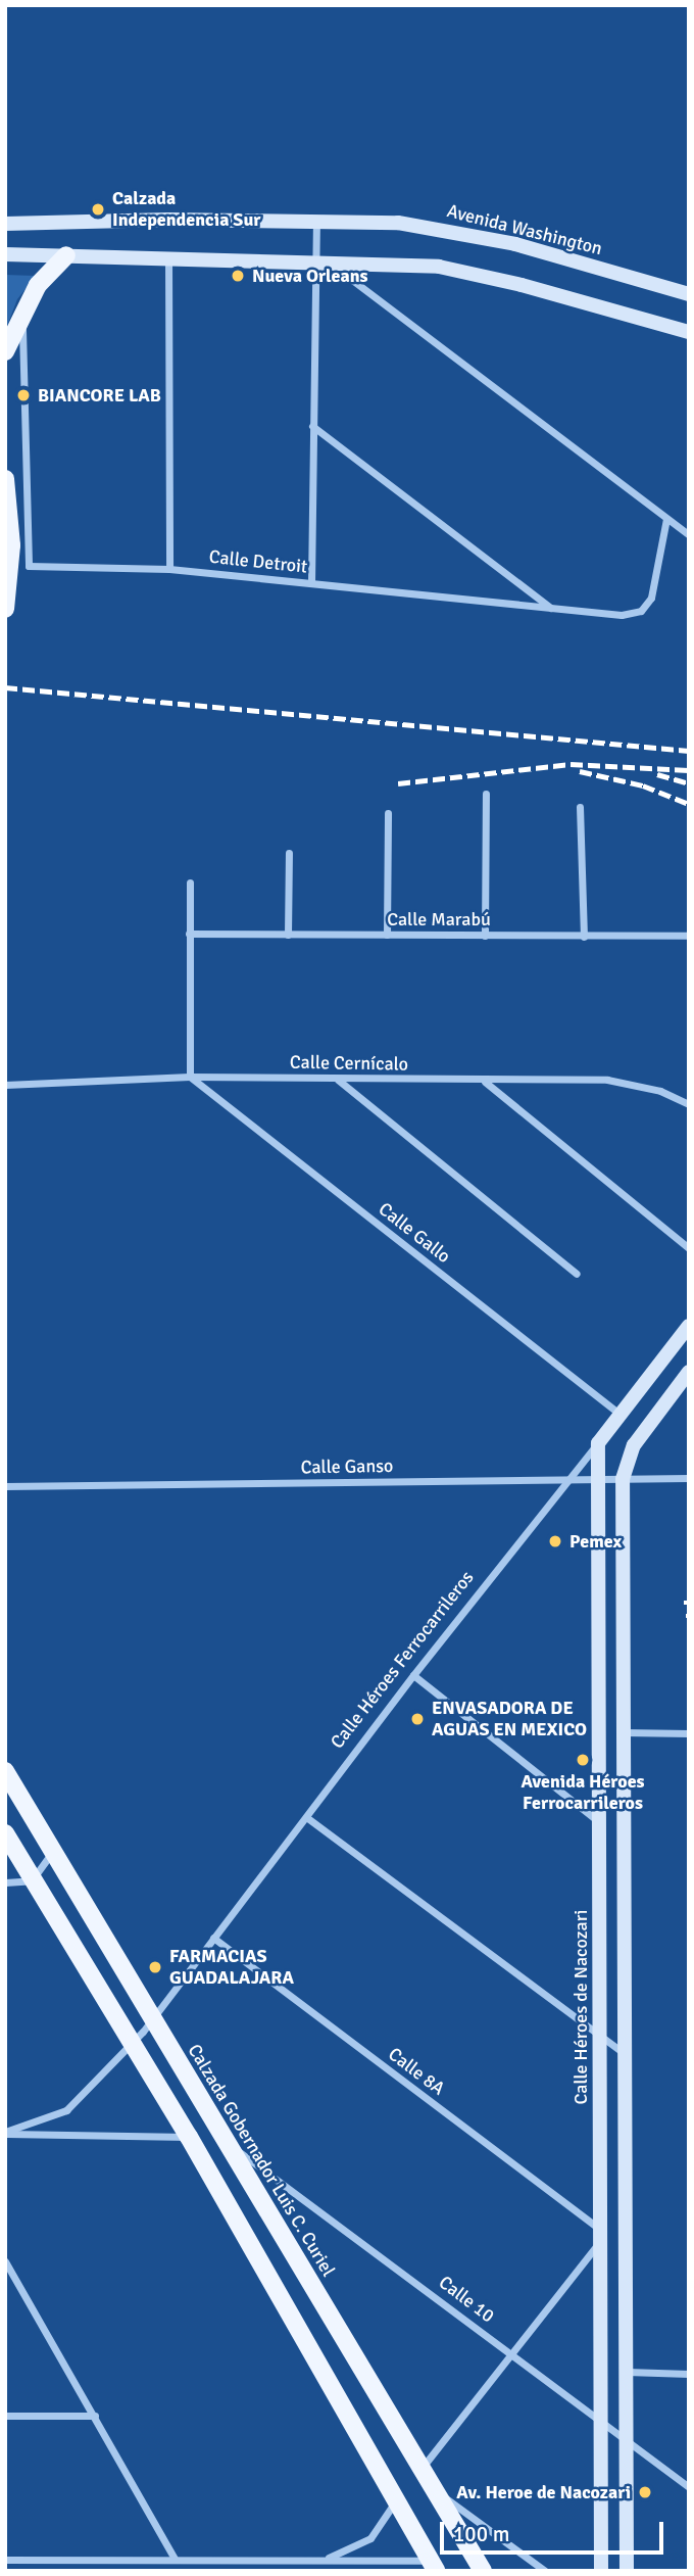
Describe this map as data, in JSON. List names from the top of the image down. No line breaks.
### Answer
{"streets":{"main road":["Avenida Washington","Calle Héroes Ferrocarrileros","Calle Héroes de Nacozari","Calzada Gobernador Luis C. Curiel"],"street":["Calle Detroit","Calle Marabú","Calle Cernícalo","Calle Gallo","Calle Ganso","Calle 8A","Calle 10"]},"crossings":[["Calle Cernícalo","Calle Gallo"],["Calle Gallo","Calle Héroes Ferrocarrileros"],["Calle Ganso","Calle Héroes Ferrocarrileros"],["Calle Ganso","Calle Héroes de Nacozari"],["Calle Héroes Ferrocarrileros","Calle Héroes de Nacozari"],["Calle Héroes Ferrocarrileros","Calle 8A"],["Calle Héroes Ferrocarrileros","Calzada Gobernador Luis C. Curiel"],["Calle Héroes de Nacozari","Calle 8A"],["Calle Héroes de Nacozari","Calle 10"],["Calzada Gobernador Luis C. Curiel","Calle 10"]],"places":["Calzada Independencia Sur","Nueva Orleans","BIANCORE LAB","Pemex","ENVASADORA DE AGUAS EN MEXICO","Avenida Héroes Ferrocarrileros","FARMACIAS GUADALAJARA","Av. Heroe de Nacozari"],"scale_bar":"100 m"}
